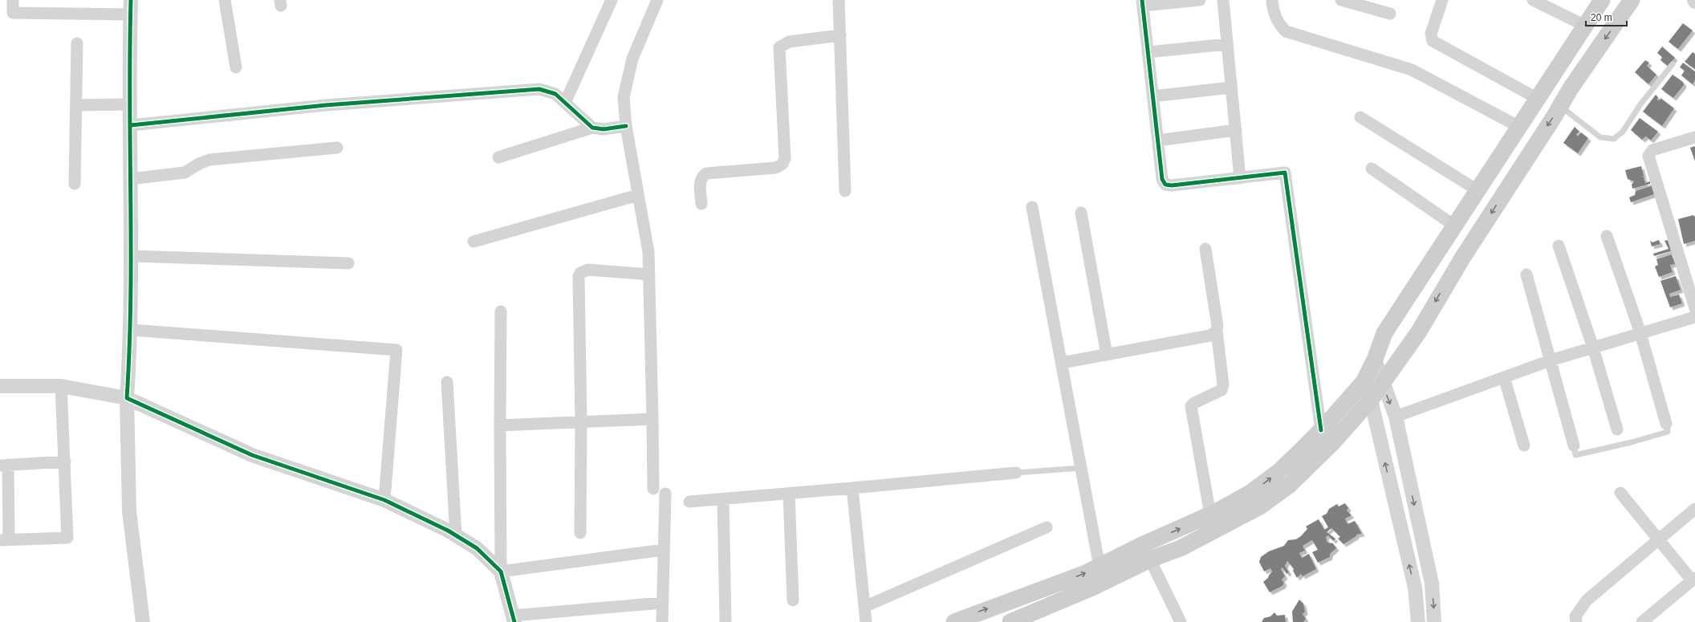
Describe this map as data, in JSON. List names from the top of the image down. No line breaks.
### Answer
{"scale_bar":"20 m"}
